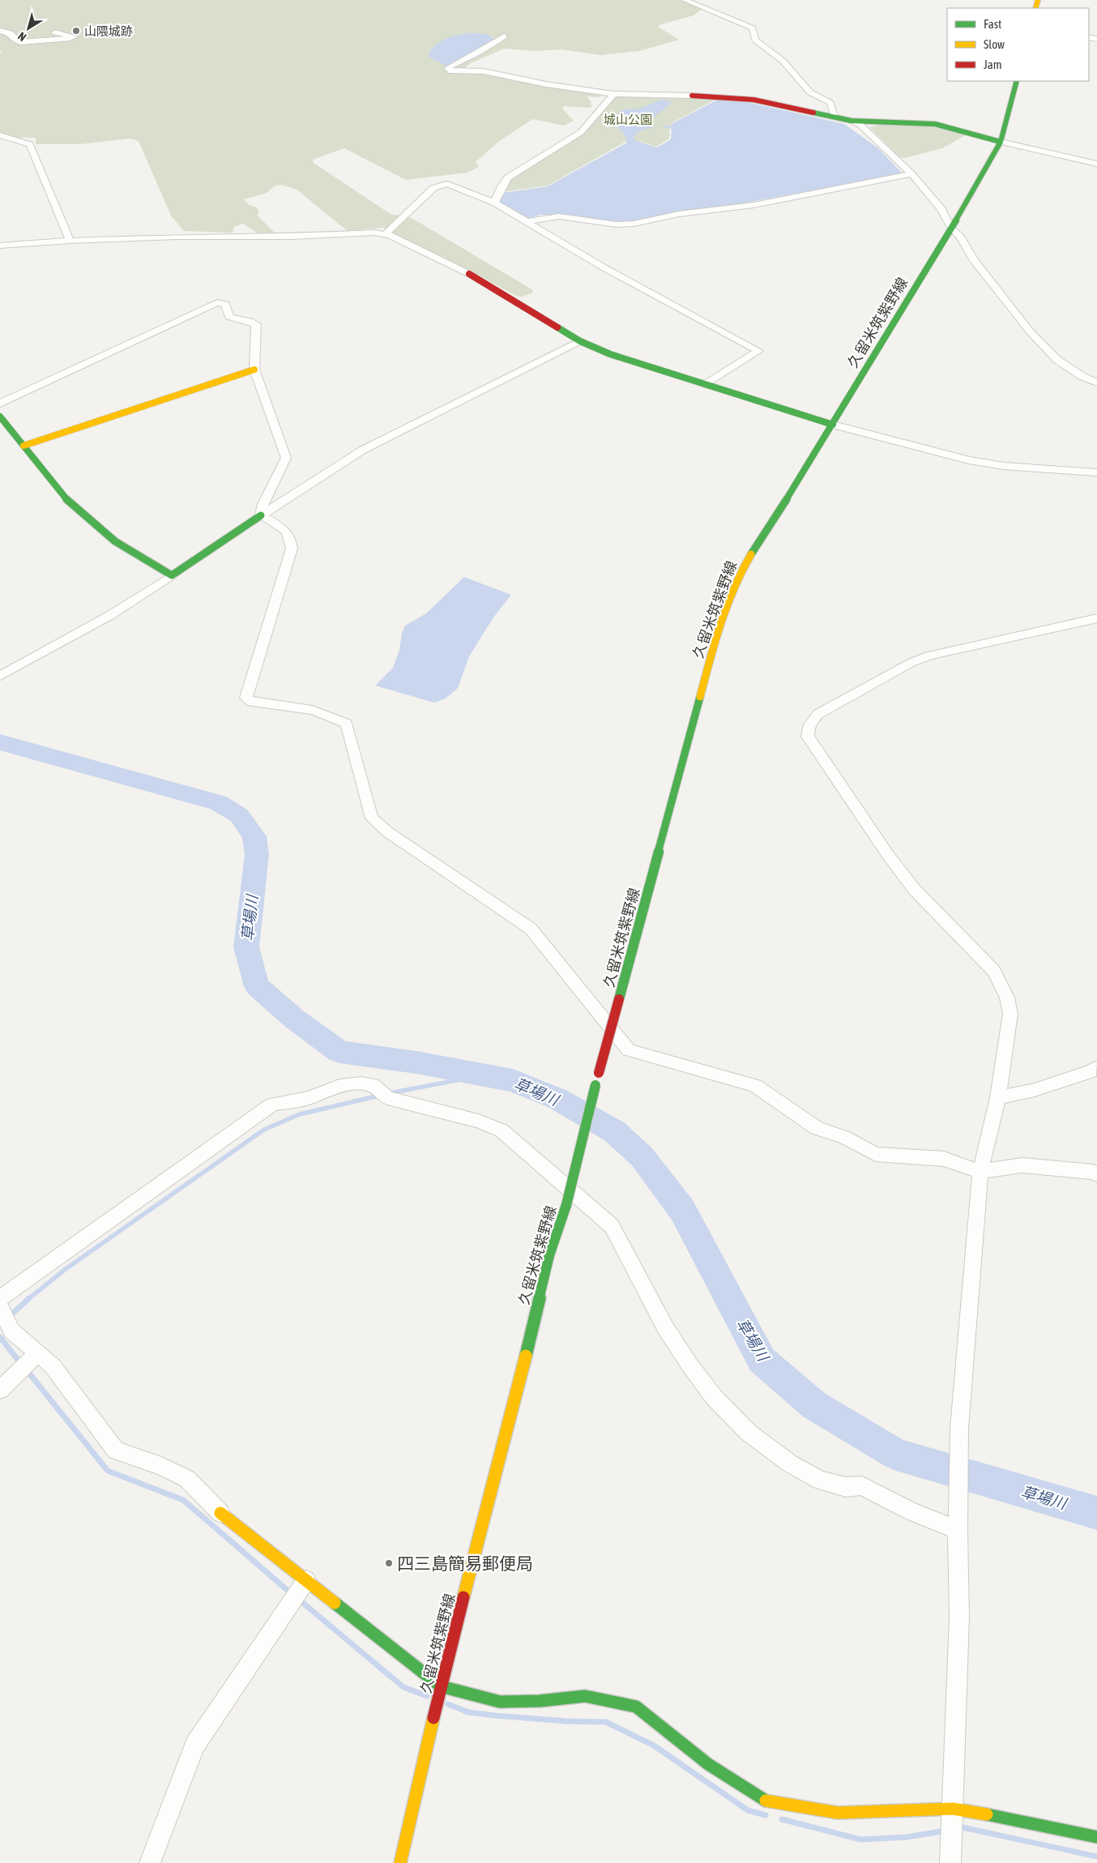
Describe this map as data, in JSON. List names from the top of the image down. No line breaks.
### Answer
{"streets":{"main road":["久留米筑紫野線"]},"water":["草場川"],"parks":["城山公園"],"places":["山隈城跡","四三島簡易郵便局"],"legend":["Fast","Slow","Jam"],"north":"bottom left"}
